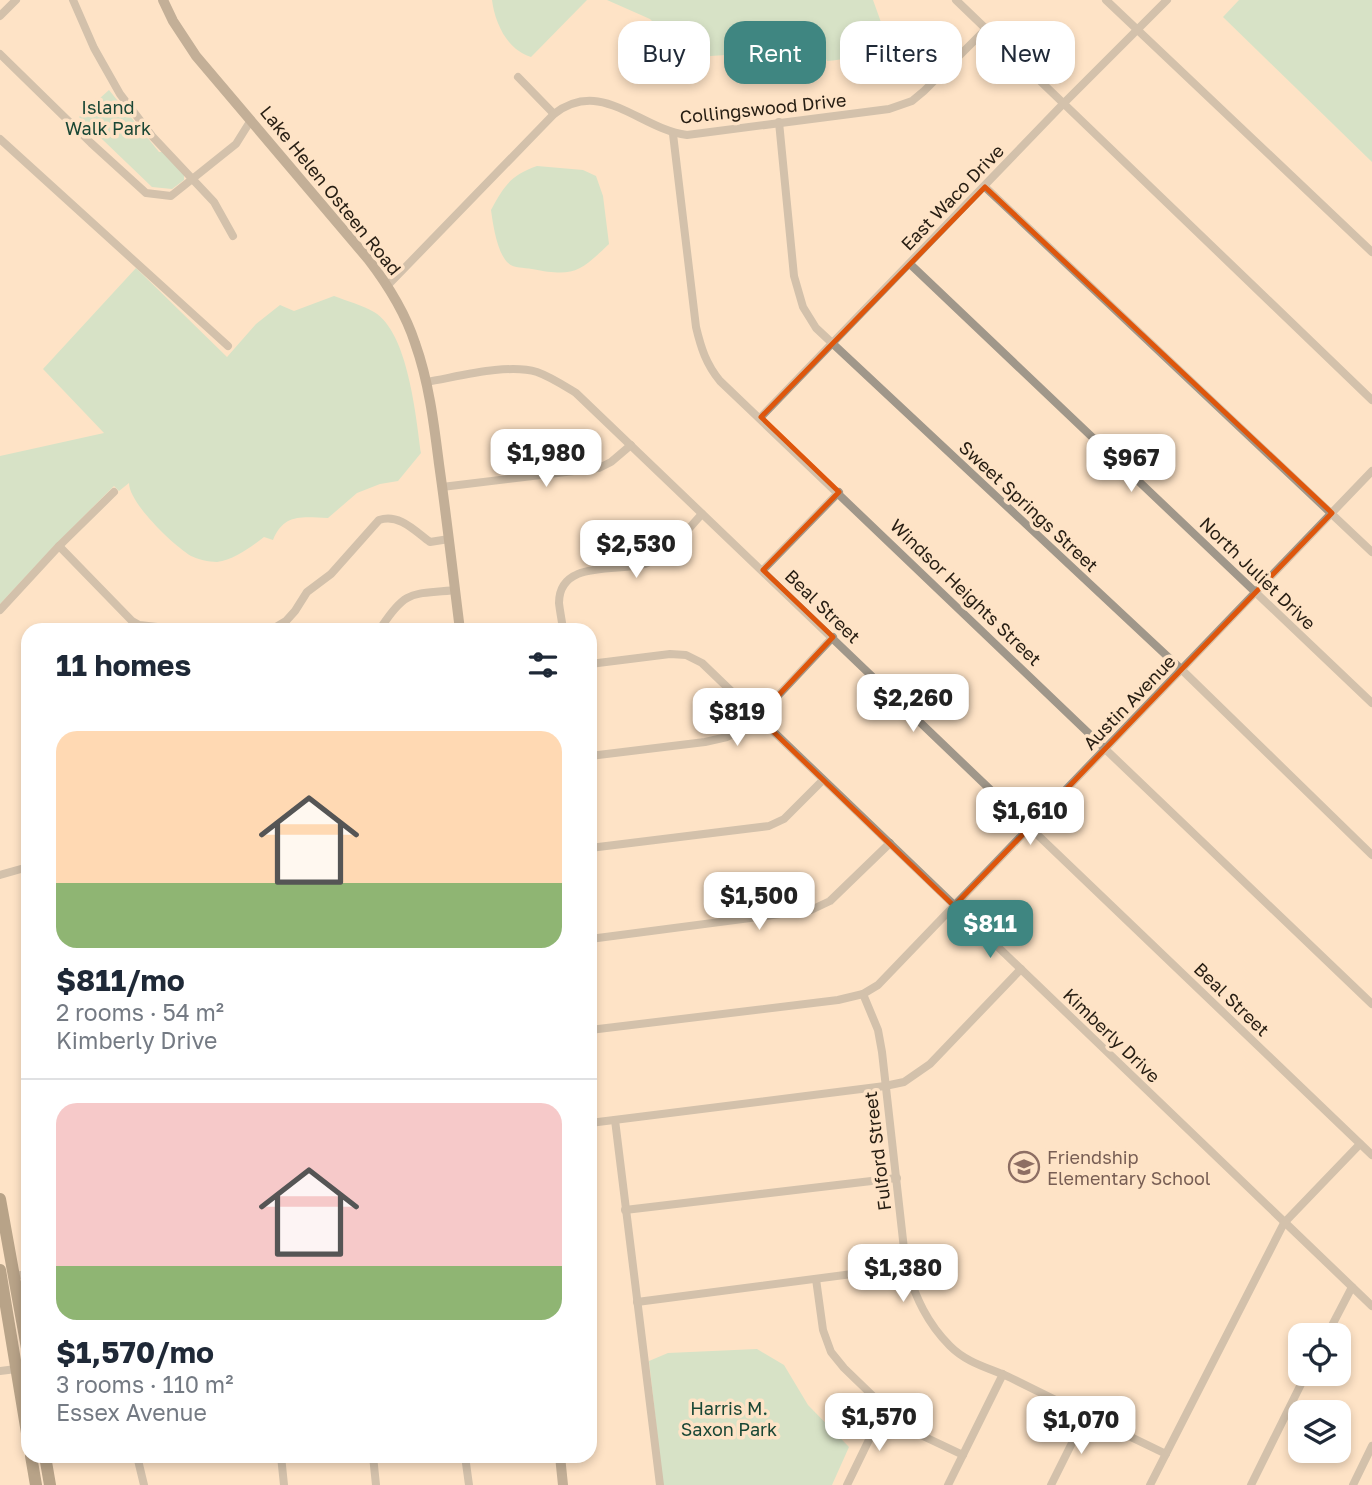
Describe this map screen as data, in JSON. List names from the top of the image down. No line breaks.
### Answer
{"streets":{"street":["Collingswood Drive","Lake Helen Osteen Road","East Waco Drive","Sweet Springs Street","North Juliet Drive","Windsor Heights Street","Beal Street","Austin Avenue","Kimberly Drive","Fulford Street"]},"crossings":[["Collingswood Drive","Lake Helen Osteen Road"],["Collingswood Drive","Sweet Springs Street"],["Collingswood Drive","Windsor Heights Street"],["Lake Helen Osteen Road","Beal Street"],["East Waco Drive","Sweet Springs Street"],["East Waco Drive","North Juliet Drive"],["East Waco Drive","Windsor Heights Street"],["Sweet Springs Street","Austin Avenue"],["North Juliet Drive","Austin Avenue"],["Windsor Heights Street","Austin Avenue"],["Beal Street","Austin Avenue"],["Austin Avenue","Kimberly Drive"],["Austin Avenue","Fulford Street"]],"parks":["Island Walk Park","Harris M. Saxon Park"],"places":{"school or university":["Friendship Elementary School"]},"page":{"chip":["Buy","Rent","Filters","New"],"price":["$1,980","$967","$2,530","$2,260","$819","$1,610","$1,500","$811","$1,380","$1,570","$1,070"],"heading":"11 homes","list":[{"name":"$811/mo","note":"2 rooms · 54 m² · Kimberly Drive"},{"name":"$1,570/mo","note":"3 rooms · 110 m² · Essex Avenue"}]}}
